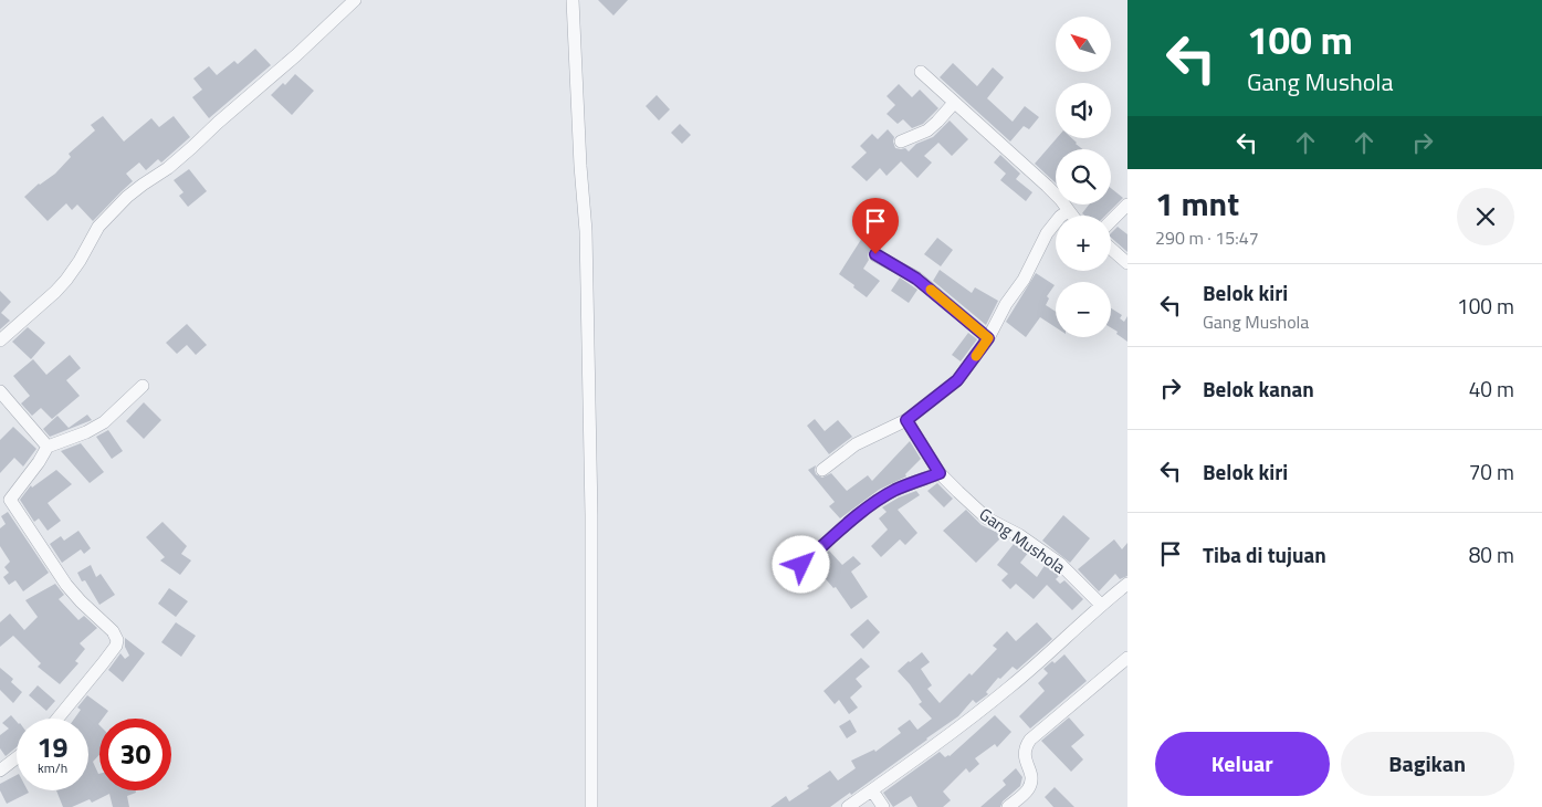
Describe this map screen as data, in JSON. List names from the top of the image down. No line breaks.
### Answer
{"streets":{"street":["Gang Mushola"]},"north":"top left","page":{"turn":["100 m","Gang Mushola"],"map_buttons":["+","−"],"heading":["1 mnt","290 m · 15:47"],"list":[{"name":"Belok kiri","note":"Gang Mushola","value":"100 m"},{"name":"Belok kanan","value":"40 m"},{"name":"Belok kiri","value":"70 m"},{"name":"Tiba di tujuan","value":"80 m"}],"speed":"19 km/h","limit":"30","buttons":["Keluar","Bagikan"]}}
